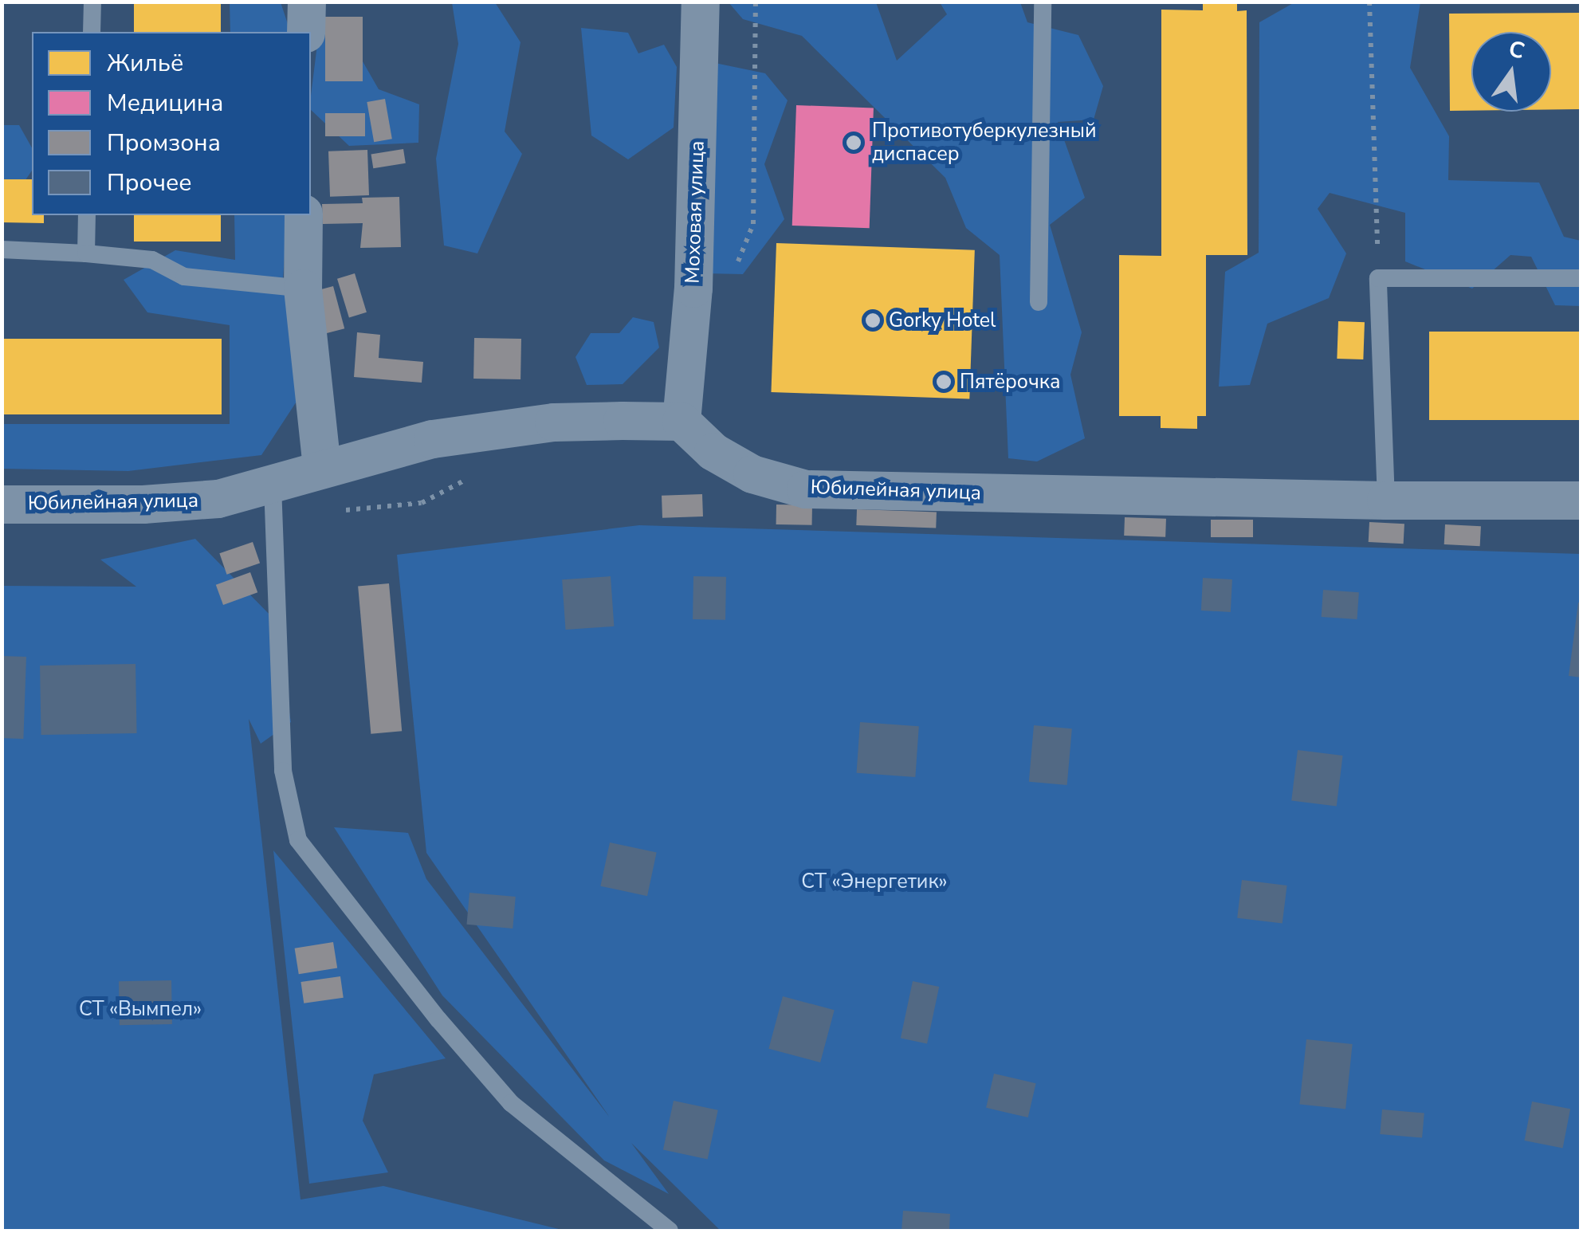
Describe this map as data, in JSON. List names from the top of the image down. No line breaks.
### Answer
{"streets":{"street":["Моховая улица","Юбилейная улица"]},"crossings":[["Моховая улица","Юбилейная улица"]],"parks":["СТ «Энергетик»","СТ «Вымпел»"],"places":["Противотуберкулезный диспасер","Gorky Hotel","Пятёрочка"],"legend":["Жильё","Медицина","Промзона","Прочее"],"north":"top"}
